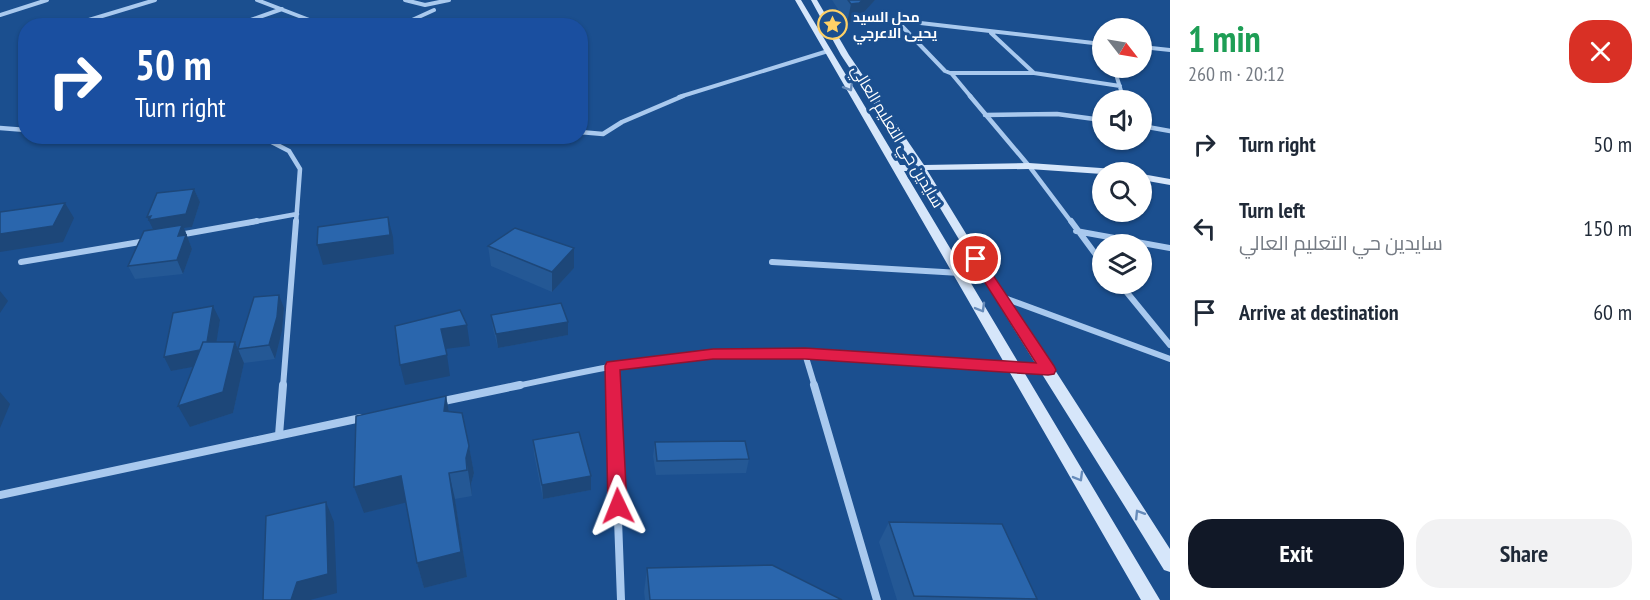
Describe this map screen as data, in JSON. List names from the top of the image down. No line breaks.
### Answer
{"streets":{"main road":["سايدين حي التعليم العالي"]},"places":{"place":["محل السيد يحيى الاعرجي"]},"north":"bottom right","page":{"heading":["1 min","260 m · 20:12"],"turn":["50 m","Turn right"],"list":[{"name":"Turn right","value":"50 m"},{"name":"Turn left","note":"سايدين حي التعليم العالي","value":"150 m"},{"name":"Arrive at destination","value":"60 m"}],"buttons":["Exit","Share"]}}
